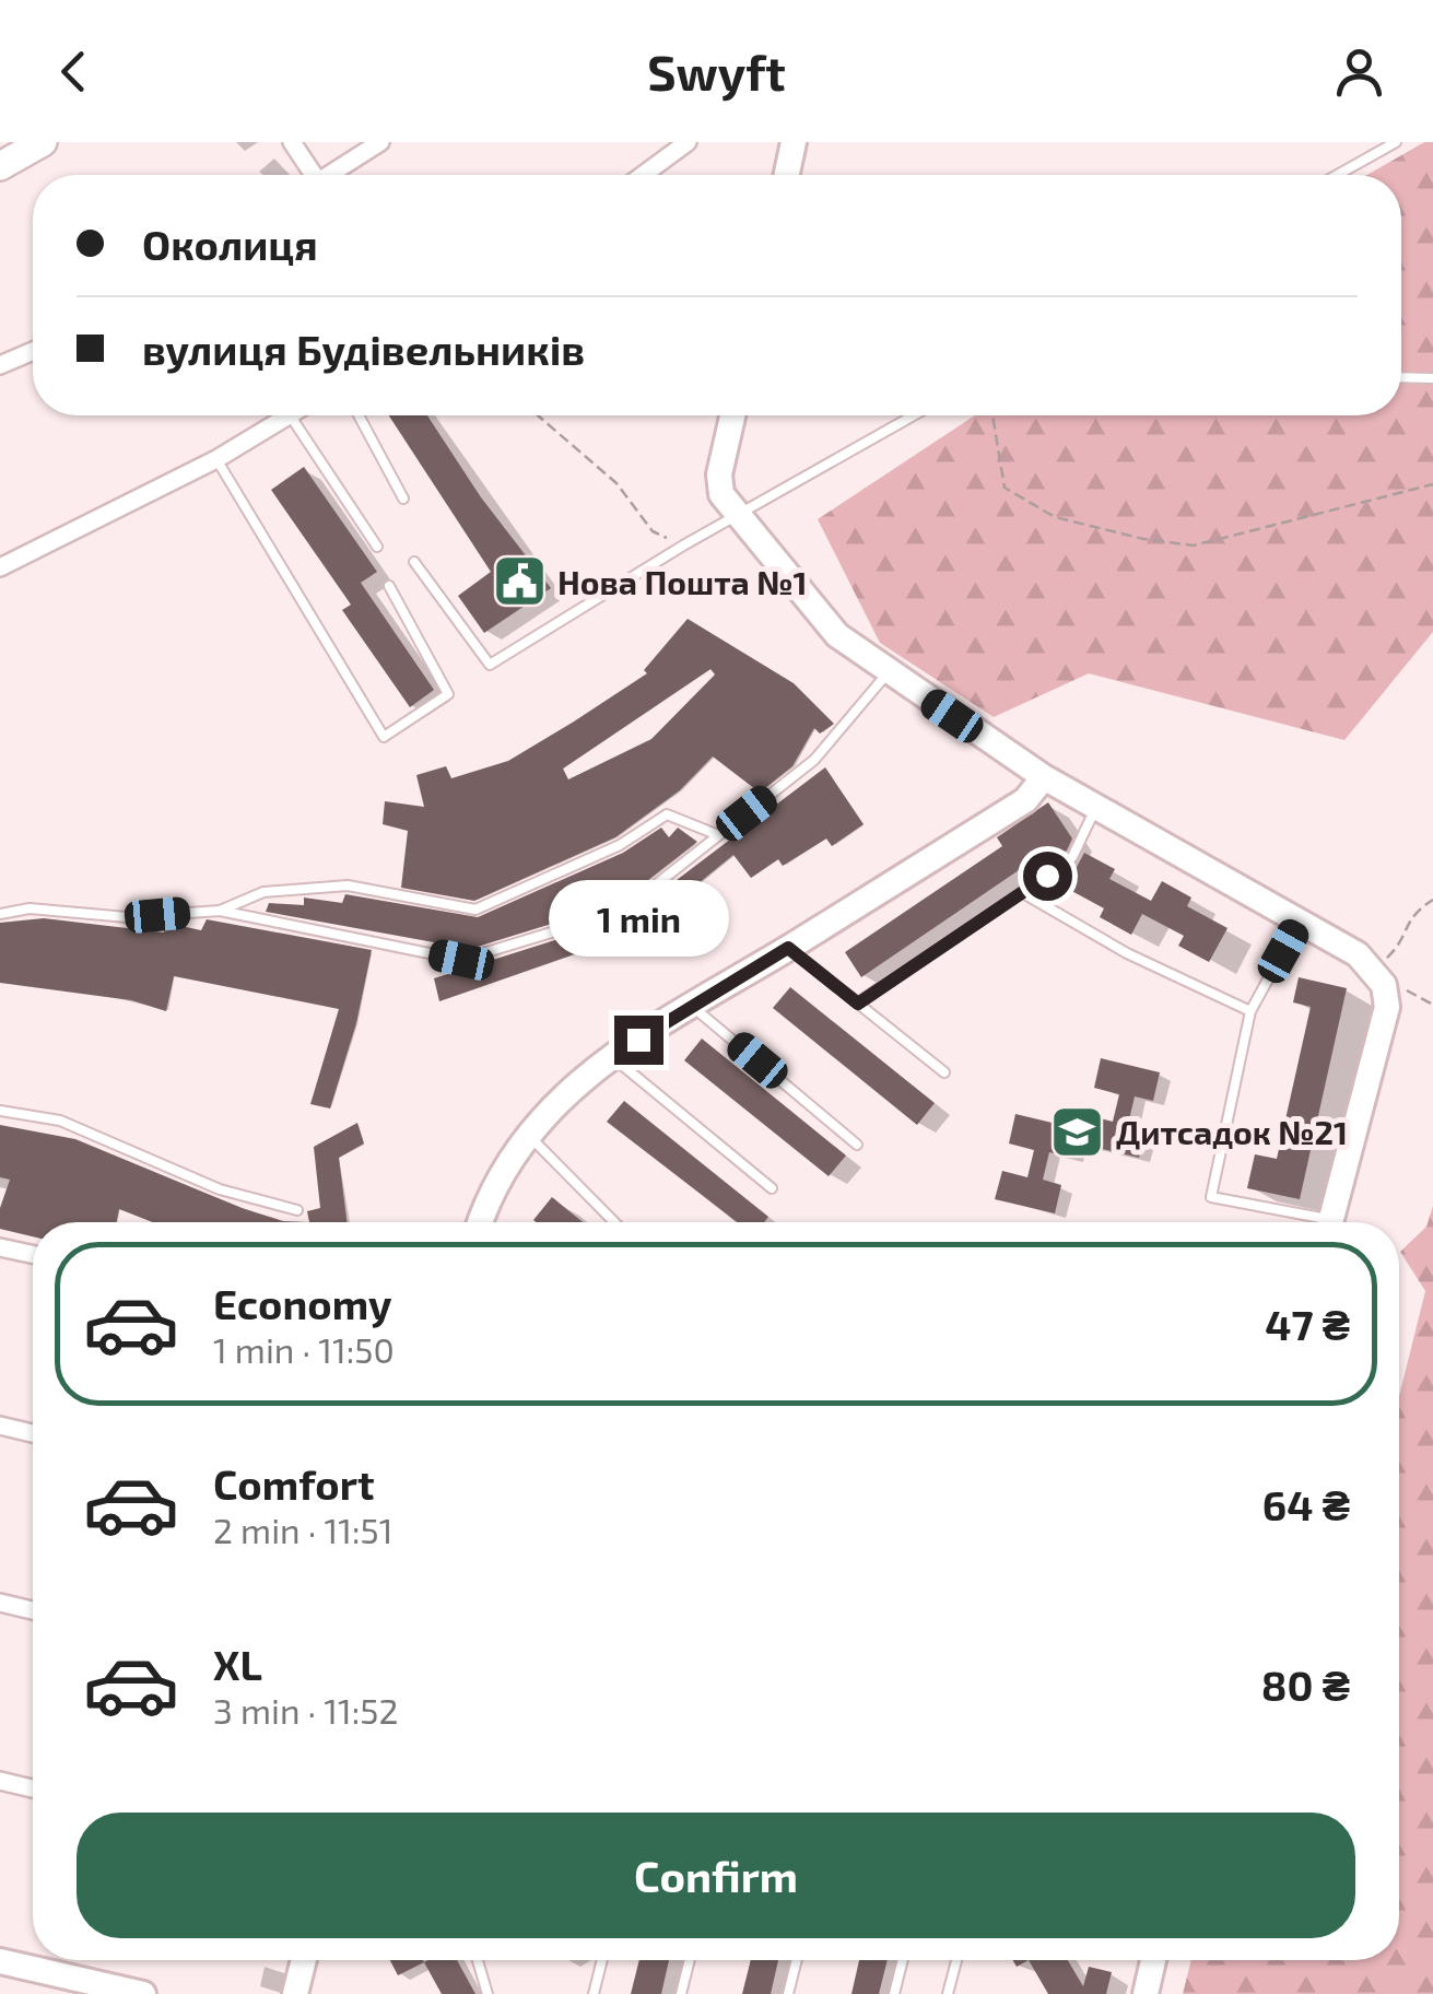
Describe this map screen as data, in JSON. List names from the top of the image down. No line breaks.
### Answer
{"places":{"public building":["Нова Пошта №1"],"school or university":["Дитсадок №21"]},"page":{"header":"Swyft","banner":["Околиця","вулиця Будівельників"],"bubble":"1 min","list":[{"name":"Economy","note":"1 min · 11:50","value":"47 ₴"},{"name":"Comfort","note":"2 min · 11:51","value":"64 ₴"},{"name":"XL","note":"3 min · 11:52","value":"80 ₴"}],"buttons":"Confirm"}}
